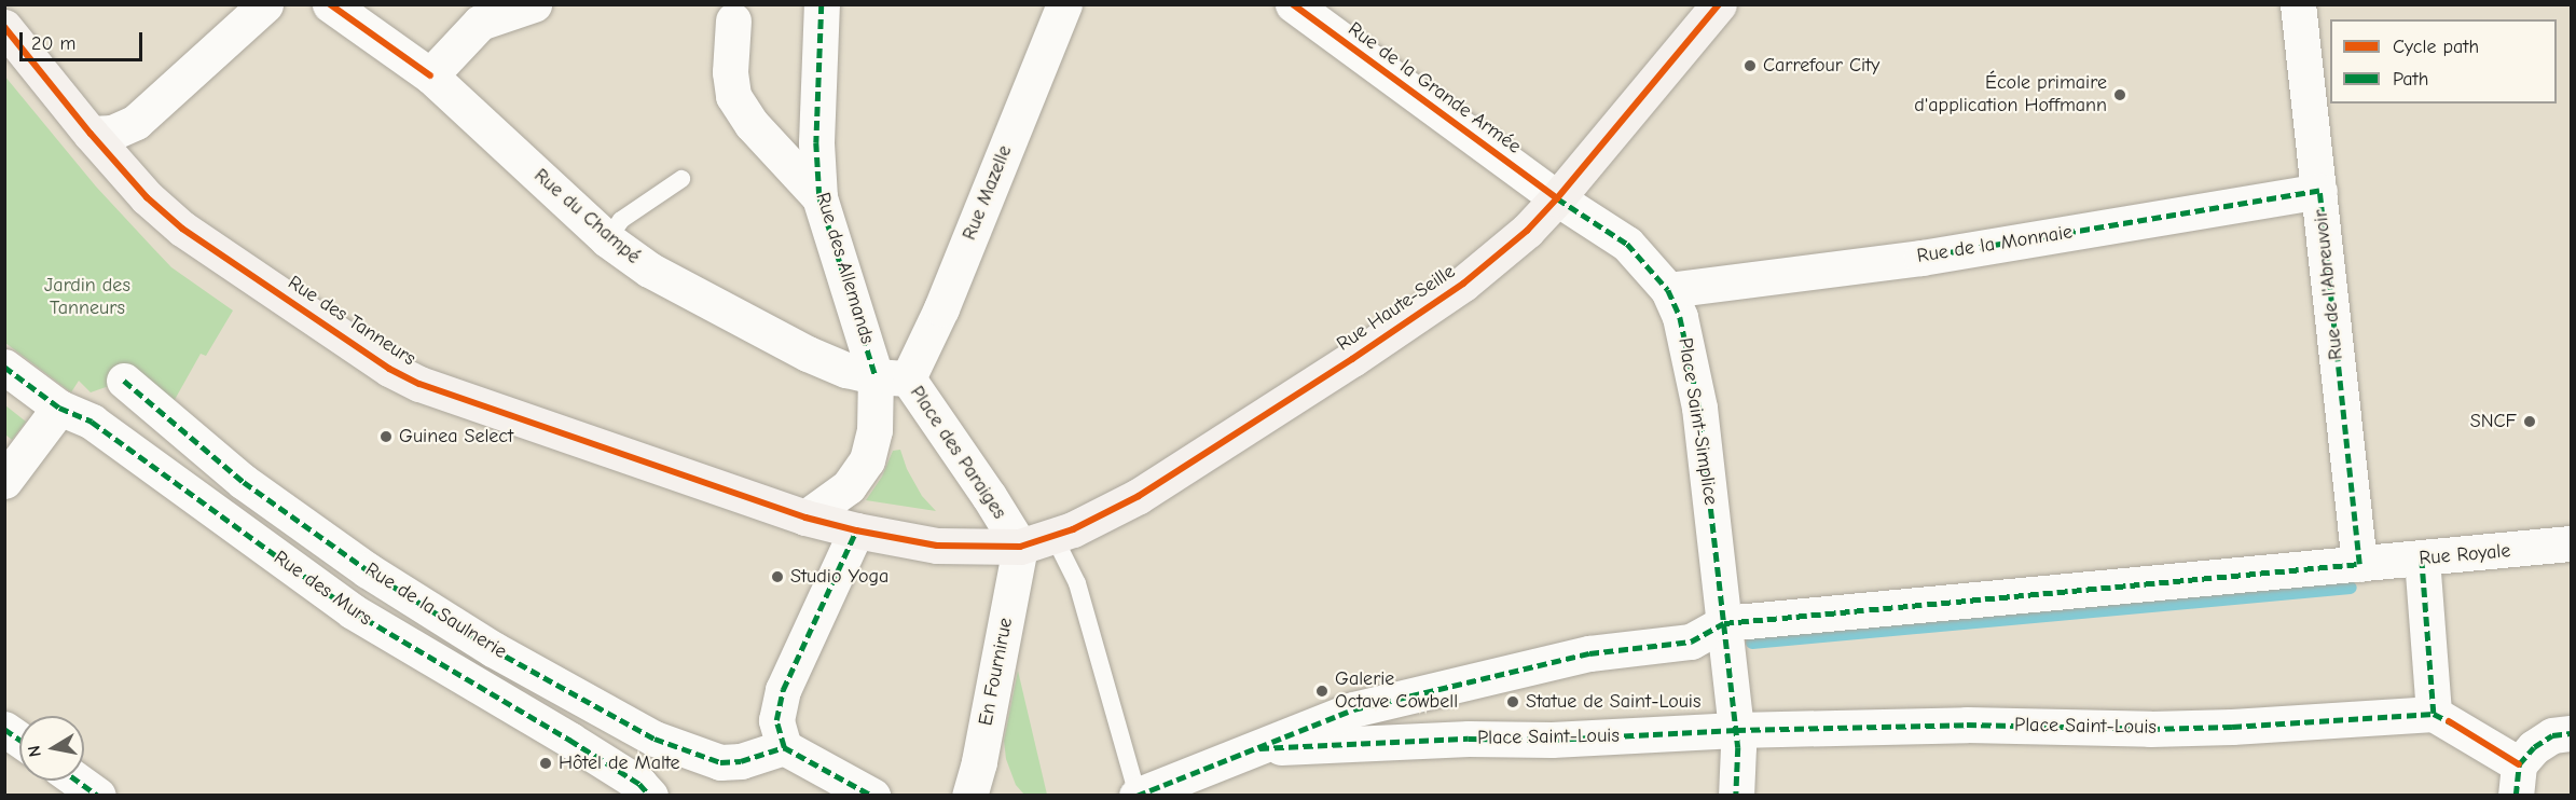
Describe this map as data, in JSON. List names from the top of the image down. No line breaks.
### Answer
{"streets":{"street":["Rue de la Grande Armée","Rue Mazelle","Rue du Champé","Rue de la Monnaie","Rue des Allemands","Rue de l'Abreuvoir","Rue Haute-Seille","Rue des Tanneurs","Place Saint-Simplice","Place des Paraiges","Rue Royale","Rue des Murs","Rue de la Saulnerie","En Fournirue","Place Saint-Louis"]},"crossings":[["Rue de la Grande Armée","Rue Haute-Seille"],["Rue de la Grande Armée","Place Saint-Simplice"],["Rue Mazelle","Rue du Champé"],["Rue Mazelle","Rue des Allemands"],["Rue Mazelle","Place des Paraiges"],["Rue du Champé","Rue des Allemands"],["Rue du Champé","Place des Paraiges"],["Rue de la Monnaie","Rue de l'Abreuvoir"],["Rue de la Monnaie","Place Saint-Simplice"],["Rue des Allemands","Place des Paraiges"],["Rue de l'Abreuvoir","Rue Royale"],["Rue Haute-Seille","Place Saint-Simplice"],["Rue Haute-Seille","Place des Paraiges"],["Rue Haute-Seille","En Fournirue"],["Rue des Tanneurs","Place des Paraiges"],["Place des Paraiges","En Fournirue"]],"parks":["Jardin des Tanneurs"],"places":["Carrefour City","École primaire d'application Hoffmann","SNCF","Guinea Select","Studio Yoga","Galerie Octave Cowbell","Statue de Saint-Louis","Hôtel de Malte"],"legend":["Cycle path","Path"],"scale_bar":"20 m","north":"left"}
